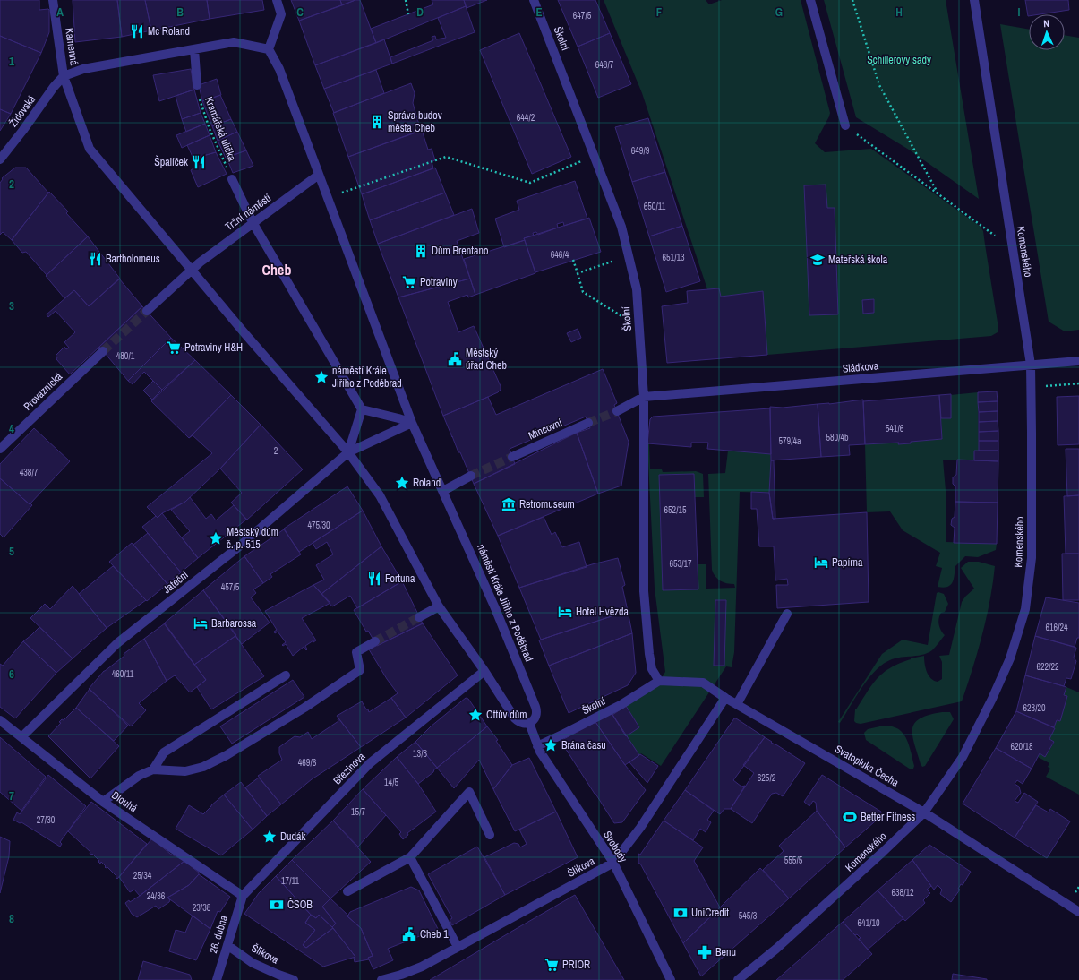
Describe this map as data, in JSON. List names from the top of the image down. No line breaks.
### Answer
{"streets":{"street":["Školní","Kamenná","Židovská","Tržní náměstí","Komenského","Sládkova","Provaznická","Mincovní","Jateční","náměstí Krále Jiřího z Poděbrad","Svatopluka Čecha","Březinova","Dlouhá","Svobody","Šlikova","26. dubna"],"path":["Kramářská ulička"]},"crossings":[["Školní","Sládkova"],["Školní","Svatopluka Čecha"],["Školní","Svobody"],["Kamenná","Židovská"],["Tržní náměstí","náměstí Krále Jiřího z Poděbrad"],["Komenského","Sládkova"],["Komenského","Svatopluka Čecha"],["Jateční","Dlouhá"],["náměstí Krále Jiřího z Poděbrad","Svobody"],["Svatopluka Čecha","Šlikova"],["Březinova","Dlouhá"],["Březinova","26. dubna"],["Dlouhá","26. dubna"],["Svobody","Šlikova"],["Šlikova","26. dubna"]],"districts":["Cheb"],"parks":["Schillerovy sady"],"places":{"restaurant":["Mc Roland","Špalíček","Bartholomeus","Fortuna"],"building":["Správa budov města Cheb","Dům Brentano"],"school or university":["Mateřská škola"],"supermarket":["Potraviny","Potraviny H&H","PRIOR"],"public building":["Městský úřad Cheb","Cheb 1"],"place":["náměstí Krále Jiřího z Poděbrad","Roland","Městský dúm č. p. 515","Ottův dům","Brána času","Dudák"],"museum":["Retromuseum"],"hotel":["Papírna","Hotel Hvězda","Barbarossa"],"sports":["Better Fitness"],"bank":["ČSOB","UniCredit"],"pharmacy":["Benu"]},"house_numbers":["647/5","648/7","644/2","649/9","650/11","646/4","651/13","480/1","541/6","580/4b","579/4a","2","438/7","652/15","475/30","653/17","457/5","616/24","622/22","460/11","623/20","620/18","13/3","469/6","625/2","14/5","15/7","27/30","555/5","25/34","17/11","638/12","24/36","23/38","545/3","641/10"],"north":"top","grid":{"columns":["A","B","C","D","E","F","G","H","I"],"rows":["1","2","3","4","5","6","7","8"]}}
